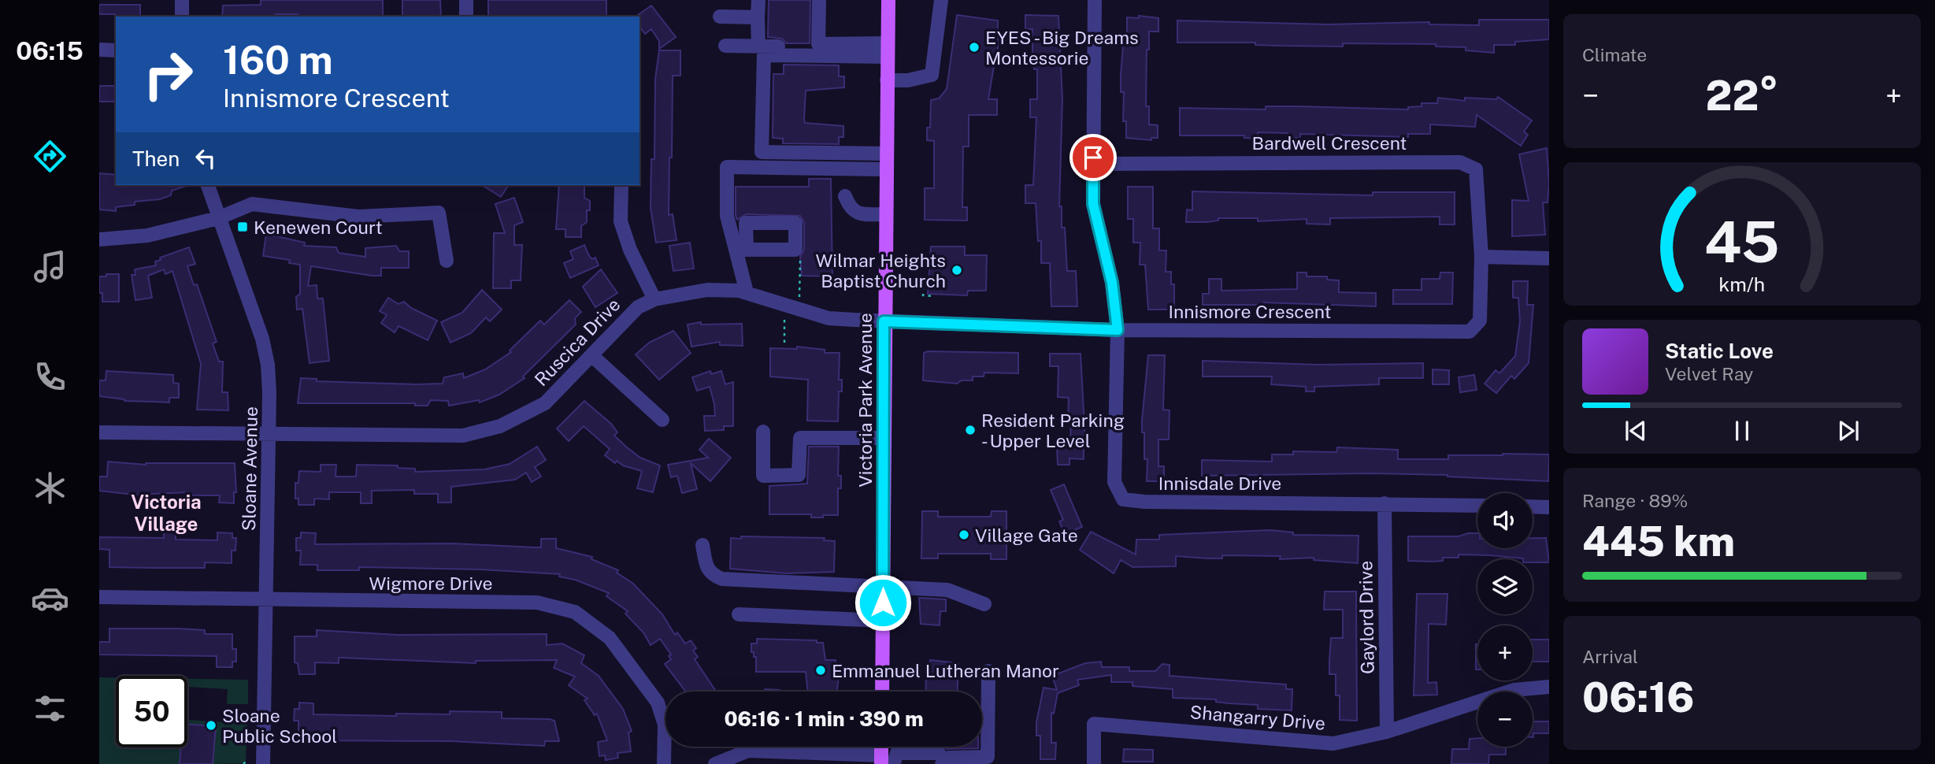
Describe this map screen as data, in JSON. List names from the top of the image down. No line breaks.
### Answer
{"streets":{"main road":["Victoria Park Avenue"],"street":["Bardwell Crescent","Innismore Crescent","Ruscica Drive","Sloane Avenue","Innisdale Drive","Wigmore Drive","Gaylord Drive","Shangarry Drive"]},"crossings":[["Bardwell Crescent","Innismore Crescent"],["Innismore Crescent","Ruscica Drive"],["Innismore Crescent","Victoria Park Avenue"],["Innismore Crescent","Innisdale Drive"],["Ruscica Drive","Victoria Park Avenue"],["Ruscica Drive","Sloane Avenue"],["Sloane Avenue","Wigmore Drive"],["Innisdale Drive","Gaylord Drive"],["Gaylord Drive","Shangarry Drive"]],"districts":["Victoria Village"],"places":{"other":["EYES - Big Dreams Montessorie","Wilmar Heights Baptist Church","Resident Parking - Upper Level","Village Gate","Emmanuel Lutheran Manor","Sloane Public School"],"transit":["Kenewen Court"]},"page":{"tabs":"06:15","tile":["Climate",["Range · 89%","445 km"],["Arrival","06:16"]],"turn":["160 m","Innismore Crescent"],"heat":["−","22°","+"],"then":"Then","song":["Static Love","Velvet Ray"],"map_buttons":["+","−"],"limit":"50","trip":"06:16 · 1 min · 390 m","gauge":["45","km/h"]}}
